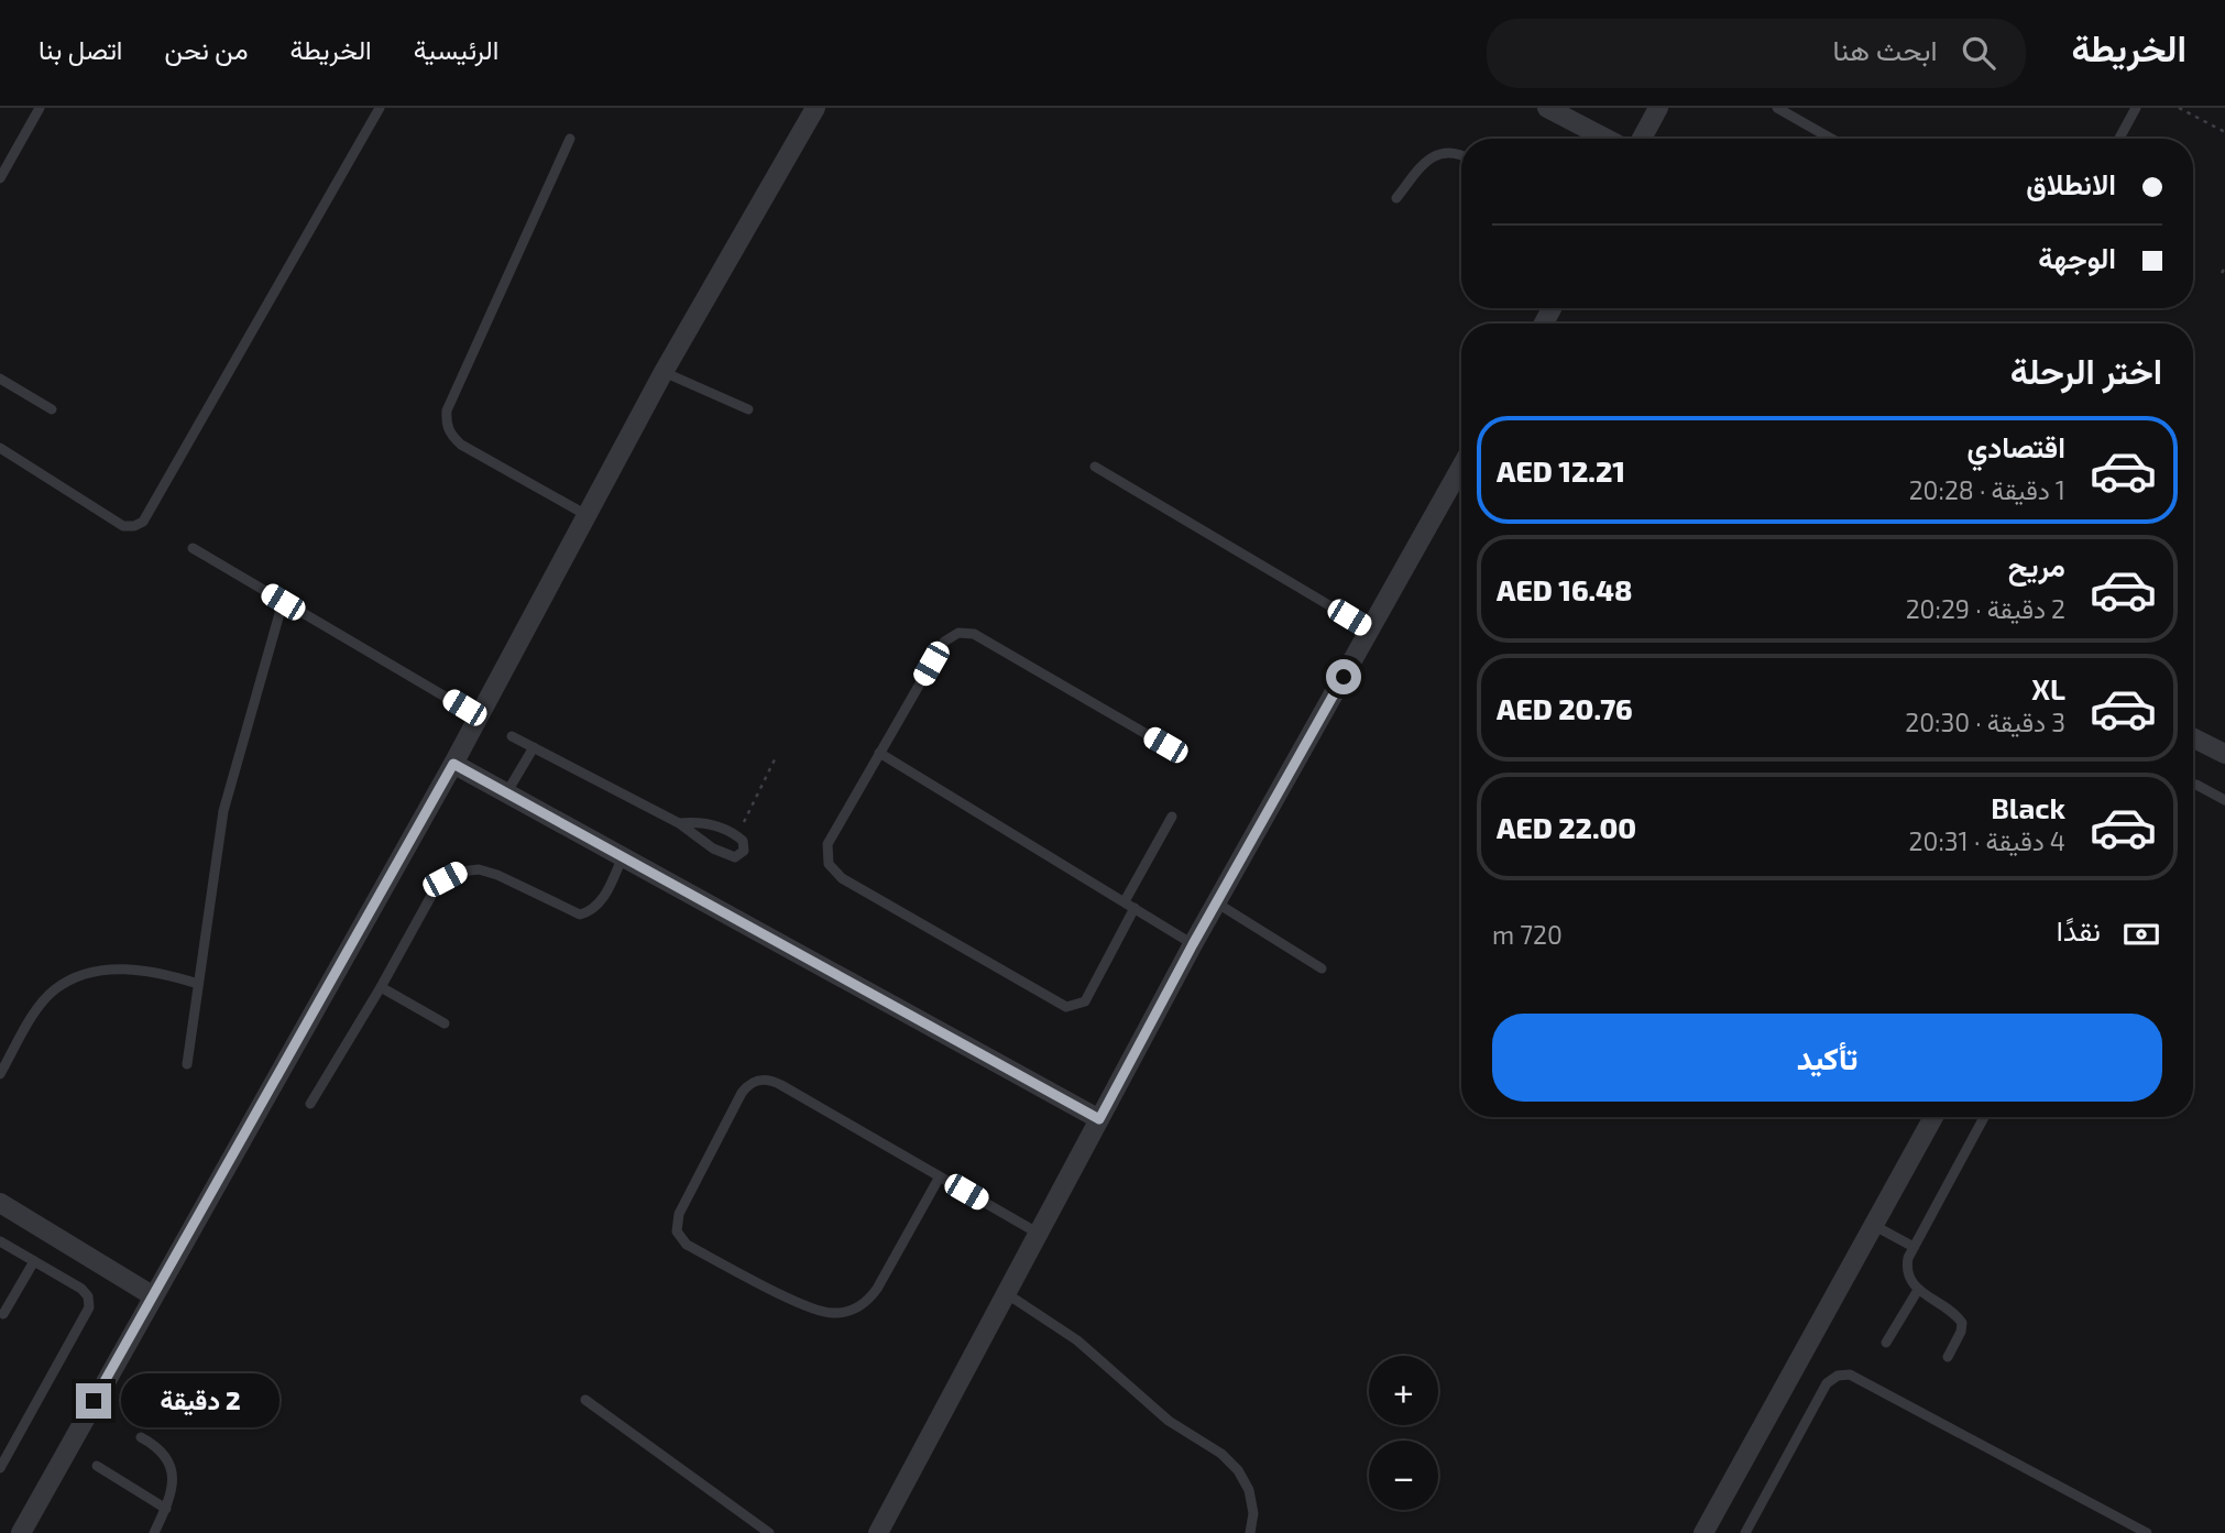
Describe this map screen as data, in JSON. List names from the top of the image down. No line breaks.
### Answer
{"page":{"header":"الخريطة","search":"ابحث هنا","nav":["الرئيسية","الخريطة","من نحن","اتصل بنا"],"banner":["الانطلاق","الوجهة"],"heading":"اختر الرحلة","list":[{"name":"اقتصادي","note":"1 دقيقة · 20:28","value":"AED 12.21"},{"name":"مريح","note":"2 دقيقة · 20:29","value":"AED 16.48"},{"name":"XL","note":"3 دقيقة · 20:30","value":"AED 20.76"},{"name":"Black","note":"4 دقيقة · 20:31","value":"AED 22.00"}],"pay":["نقدًا","720 m"],"buttons":"تأكيد","map_buttons":["+","−"],"bubble":"2 دقيقة"}}
